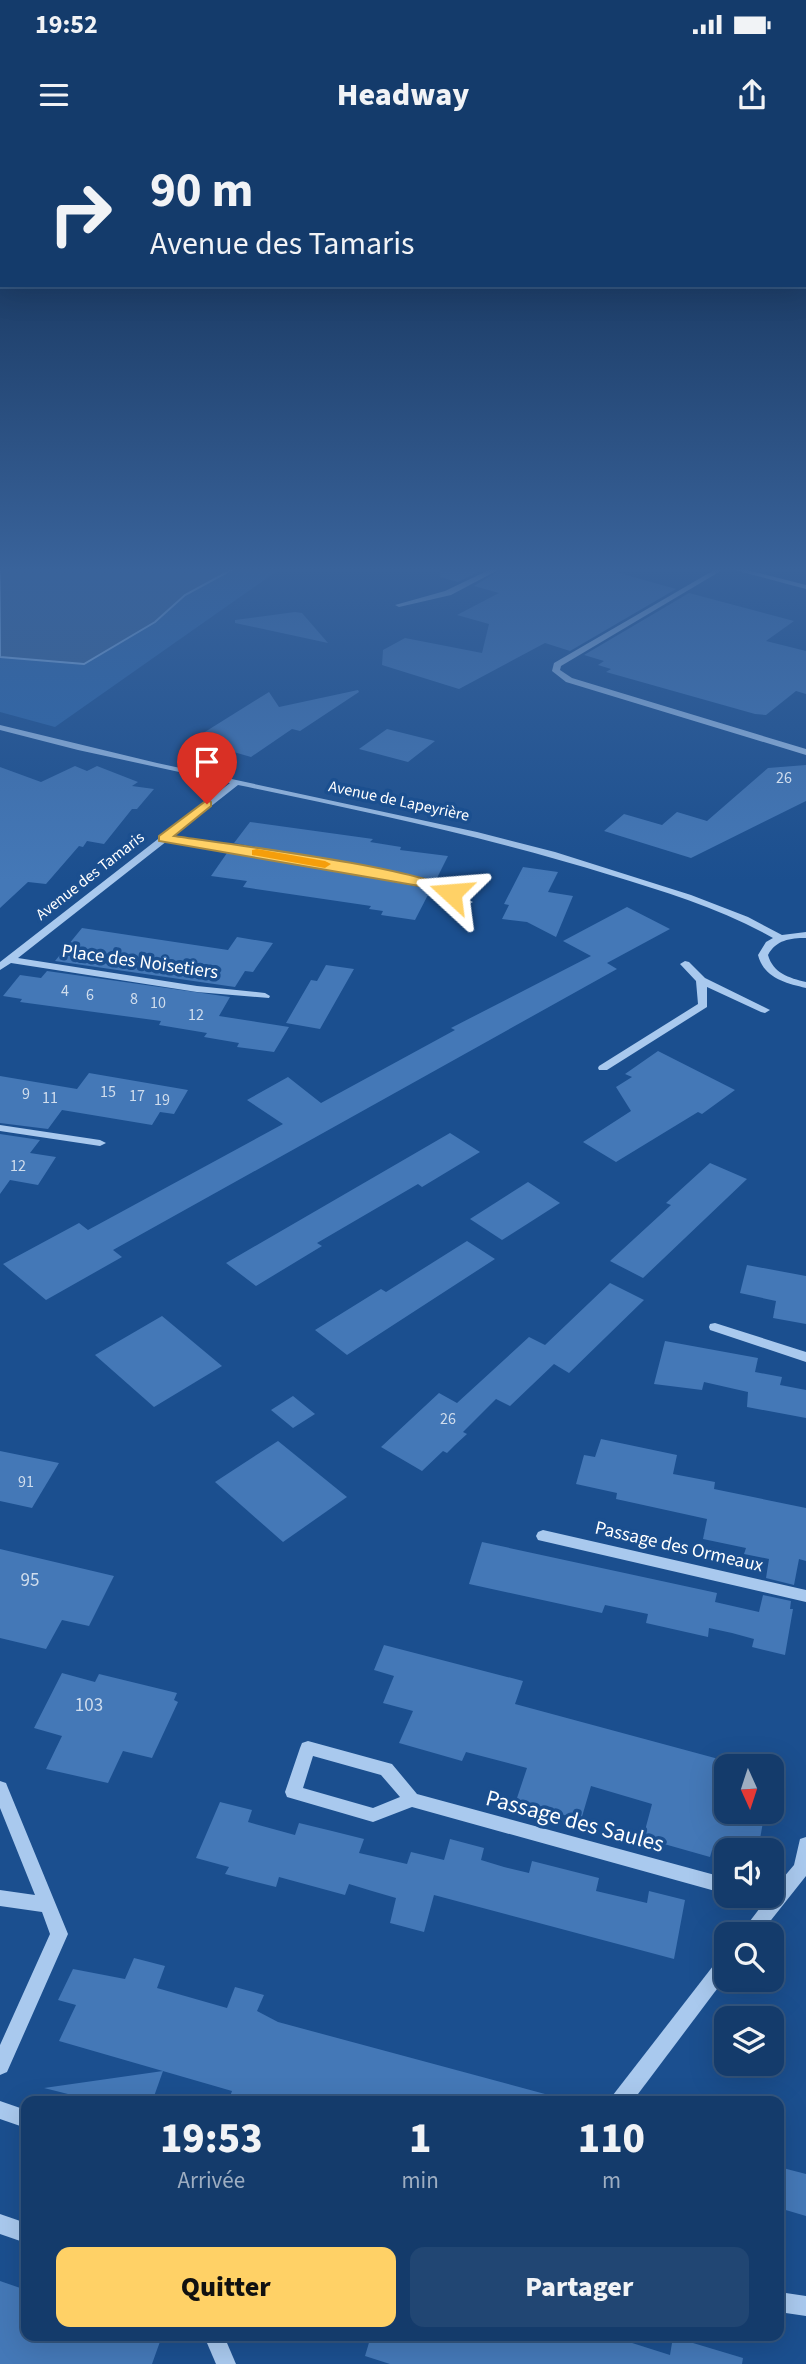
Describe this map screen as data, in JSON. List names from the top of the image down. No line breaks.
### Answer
{"streets":{"street":["Avenue de Lapeyrière","Avenue des Tamaris","Place des Noisetiers","Passage des Ormeaux","Passage des Saules"]},"crossings":[["Avenue de Lapeyrière","Avenue des Tamaris"],["Avenue des Tamaris","Place des Noisetiers"]],"house_numbers":["26","4","6","8","10","12","15","9","17","11","19","12","26","91","95","103"],"north":"bottom","page":{"status":"19:52","header":"Headway","turn":["90 m","Avenue des Tamaris"],"eta":["19:53","Arrivée","1","min","110","m"],"buttons":["Quitter","Partager"]}}
